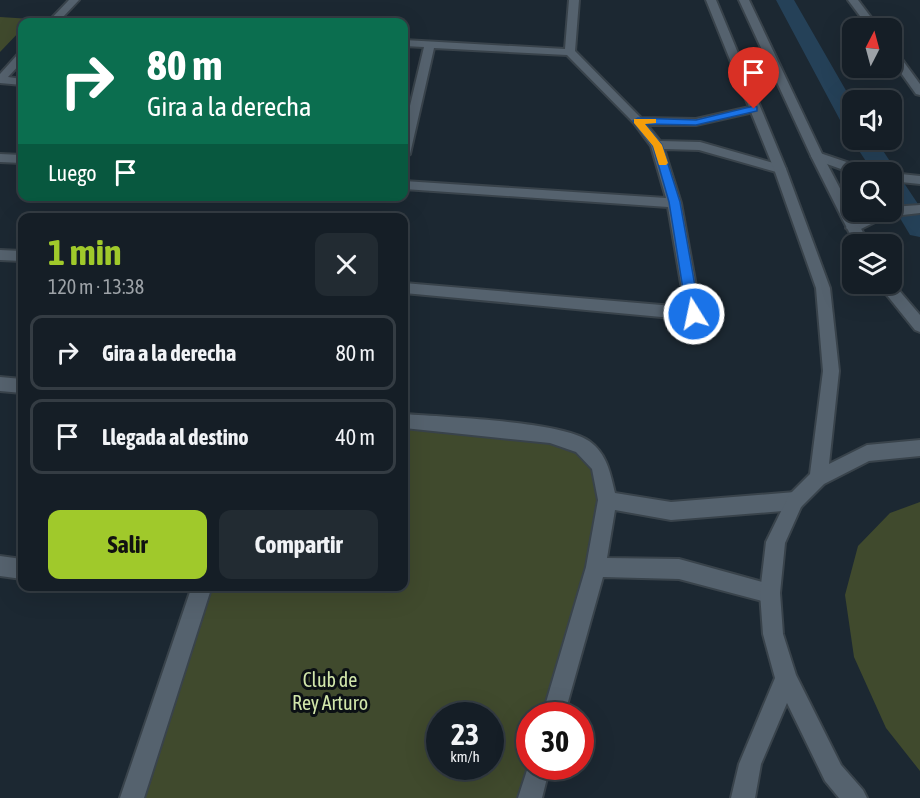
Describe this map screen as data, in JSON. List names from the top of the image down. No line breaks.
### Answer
{"parks":["Club de Rey Arturo"],"north":"top","page":{"turn":["80 m","Gira a la derecha"],"then":"Luego","heading":["1 min","120 m · 13:38"],"list":[{"name":"Gira a la derecha","value":"80 m"},{"name":"Llegada al destino","value":"40 m"}],"buttons":["Salir","Compartir"],"speed":"23 km/h","limit":"30"}}
